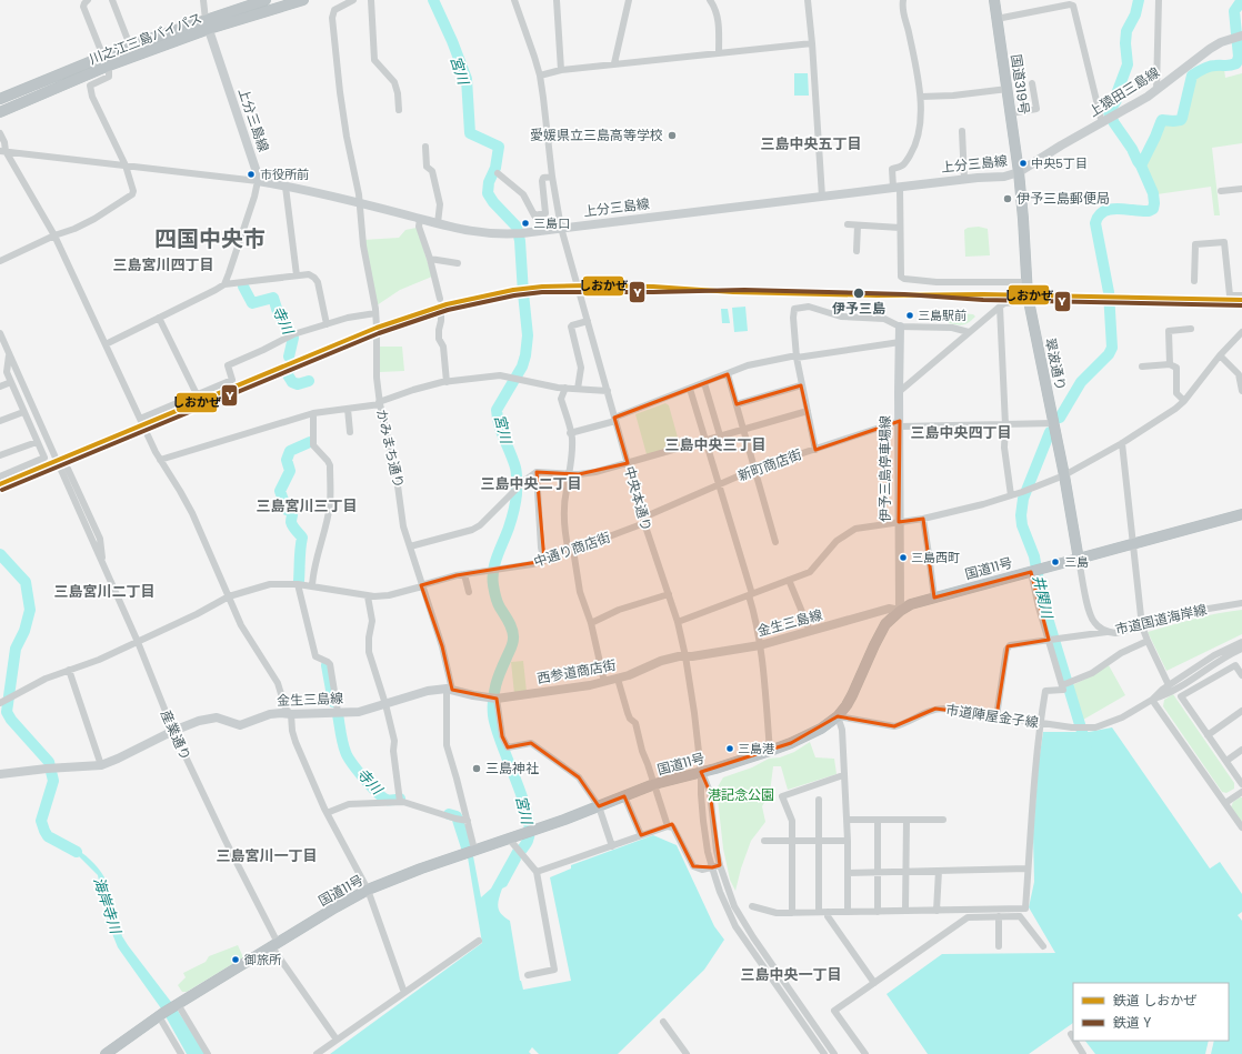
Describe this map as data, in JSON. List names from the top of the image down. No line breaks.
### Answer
{"streets":{"highway":["川之江三島バイパス","国道319号","翠波通り","国道11号"],"main road":["上猿田三島線","上分三島線","伊予三島停車場線","金生三島線","西参道商店街"],"street":["かみまち通り","新町商店街","中央本通り","中通り商店街","市道国道海岸線","市道陣屋金子線","産業通り"]},"crossings":[["川之江三島バイパス","上分三島線"],["国道319号","上猿田三島線"],["国道319号","上分三島線"],["国道319号","翠波通り"],["上猿田三島線","上分三島線"],["上猿田三島線","翠波通り"],["上分三島線","翠波通り"],["上分三島線","かみまち通り"],["上分三島線","中央本通り"],["翠波通り","新町商店街"],["翠波通り","国道11号"],["翠波通り","市道国道海岸線"],["かみまち通り","中通り商店街"],["かみまち通り","国道11号"],["かみまち通り","金生三島線"],["新町商店街","伊予三島停車場線"],["新町商店街","中央本通り"],["新町商店街","中通り商店街"],["伊予三島停車場線","国道11号"],["伊予三島停車場線","金生三島線"],["中央本通り","中通り商店街"],["中央本通り","国道11号"],["中央本通り","金生三島線"],["中央本通り","西参道商店街"],["中通り商店街","産業通り"],["国道11号","市道国道海岸線"],["国道11号","金生三島線"],["国道11号","市道陣屋金子線"],["国道11号","産業通り"],["金生三島線","西参道商店街"],["金生三島線","産業通り"]],"districts":["三島中央五丁目","四国中央市","三島宮川四丁目","三島中央四丁目","三島中央三丁目","三島中央二丁目","三島宮川三丁目","三島宮川二丁目","三島宮川一丁目","三島中央一丁目"],"water":["宮川","寺川","井関川","海岸寺川"],"parks":["港記念公園"],"places":["愛媛県立三島高等学校","中央5丁目","市役所前","伊予三島郵便局","三島口","伊予三島","三島駅前","三島西町","三島","三島港","三島神社","御旅所"],"lines":["rail line しおかぜ","rail line Y"],"legend":["鉄道 しおかぜ","鉄道 Y"]}
